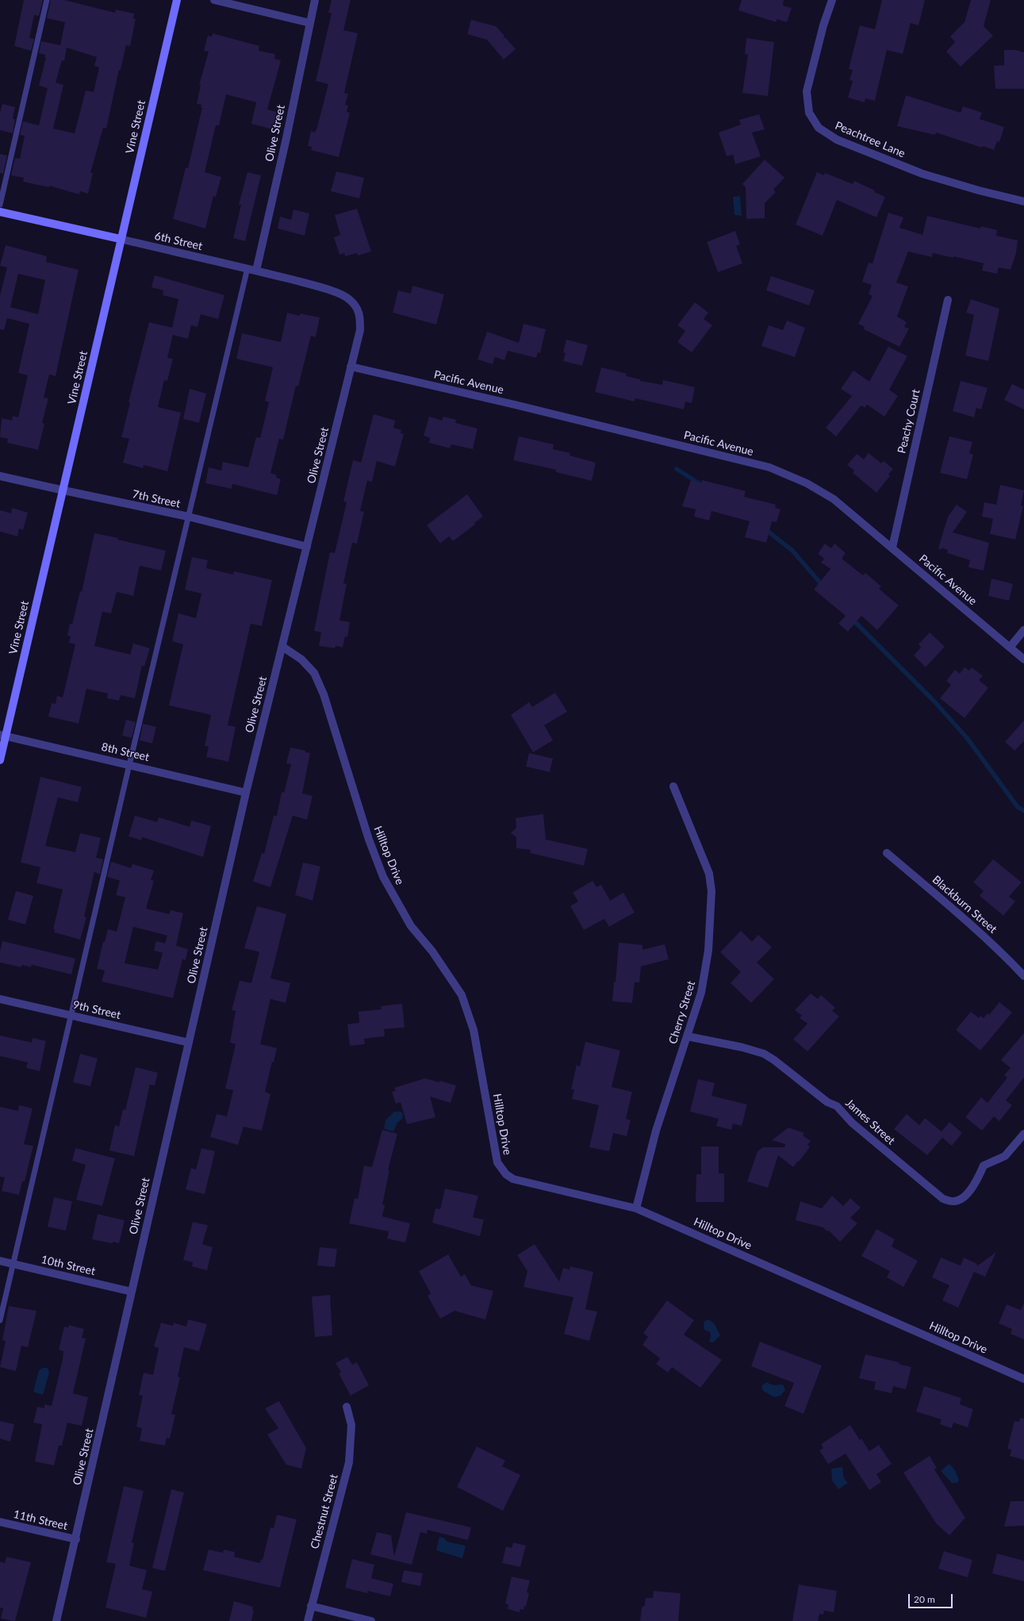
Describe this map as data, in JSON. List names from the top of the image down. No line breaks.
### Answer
{"streets":{"street":["Vine Street","Olive Street","Peachtree Lane","6th Street","Pacific Avenue","Peachy Court","7th Street","8th Street","Hilltop Drive","Blackburn Street","9th Street","Cherry Street","James Street","10th Street","Chestnut Street","11th Street"]},"crossings":[["Vine Street","6th Street"],["Vine Street","7th Street"],["Vine Street","8th Street"],["Olive Street","6th Street"],["Olive Street","Pacific Avenue"],["Olive Street","7th Street"],["Olive Street","8th Street"],["Olive Street","Hilltop Drive"],["Olive Street","9th Street"],["Olive Street","10th Street"],["Olive Street","11th Street"],["Pacific Avenue","Peachy Court"],["Hilltop Drive","Cherry Street"],["Cherry Street","James Street"]],"scale_bar":"20 m"}
